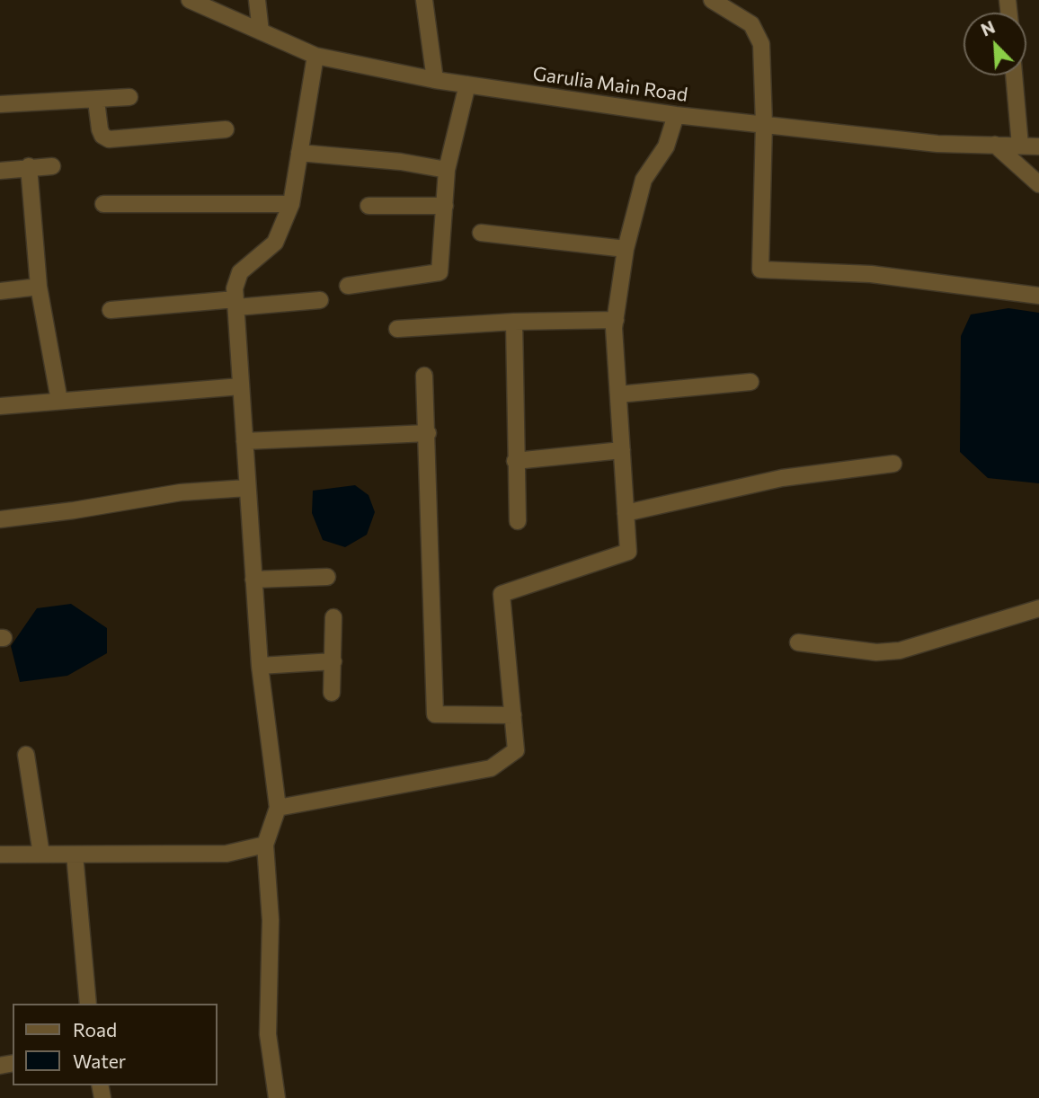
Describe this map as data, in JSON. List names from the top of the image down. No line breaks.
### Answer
{"streets":{"street":["Garulia Main Road"]},"legend":["Road","Water"],"north":"top left"}
